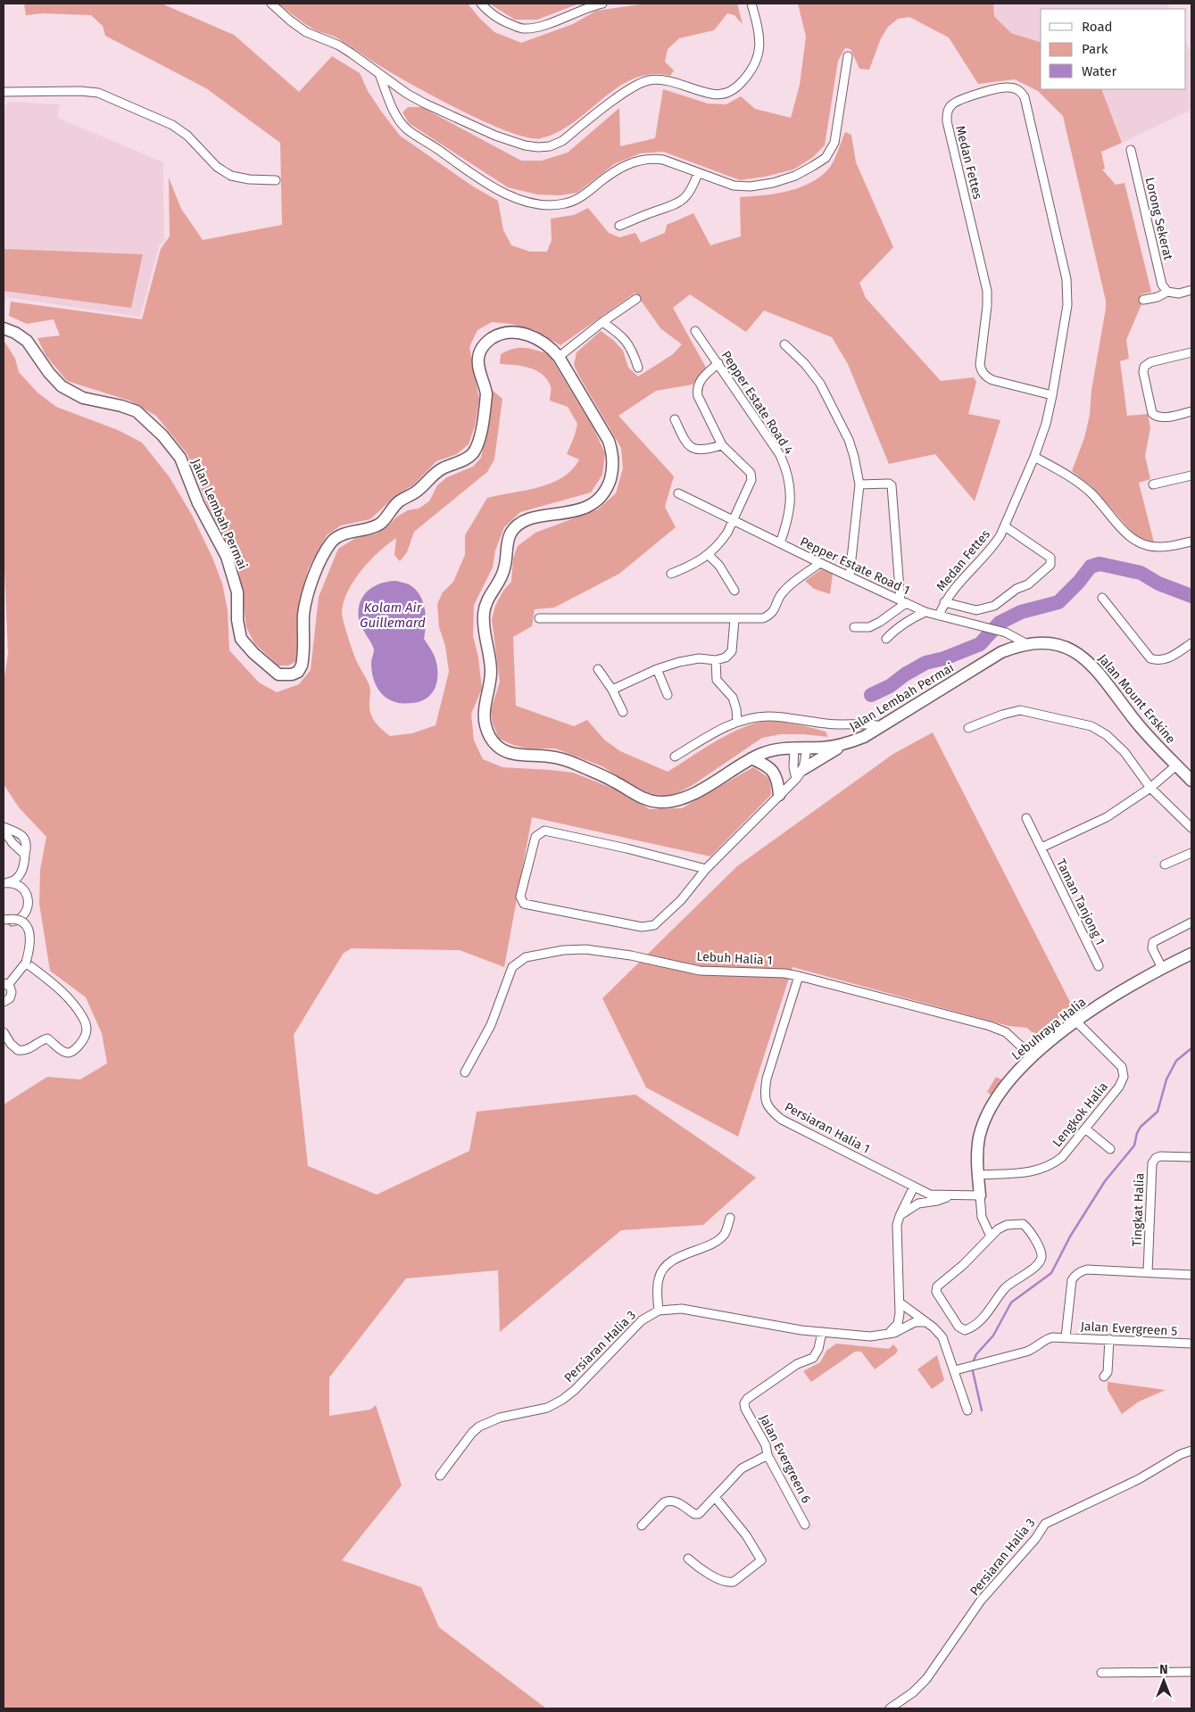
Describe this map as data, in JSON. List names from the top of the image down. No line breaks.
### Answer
{"streets":{"main road":["Jalan Lembah Permai","Jalan Mount Erskine","Lebuhraya Halia"],"street":["Medan Fettes","Lorong Sekerat","Pepper Estate Road 4","Pepper Estate Road 1","Taman Tanjong 1","Lebuh Halia 1","Lengkok Halia","Persiaran Halia 1","Tingkat Halia","Jalan Evergreen 5","Persiaran Halia 3","Jalan Evergreen 6"]},"crossings":[["Medan Fettes","Pepper Estate Road 1"],["Pepper Estate Road 4","Pepper Estate Road 1"],["Jalan Lembah Permai","Pepper Estate Road 1"],["Jalan Lembah Permai","Jalan Mount Erskine"],["Pepper Estate Road 1","Jalan Mount Erskine"],["Lebuh Halia 1","Lebuhraya Halia"],["Lebuh Halia 1","Persiaran Halia 1"],["Lebuhraya Halia","Lengkok Halia"],["Lebuhraya Halia","Persiaran Halia 1"],["Persiaran Halia 3","Jalan Evergreen 6"]],"water":["Kolam Air Guillemard"],"legend":["Road","Park","Water"],"north":"top"}
